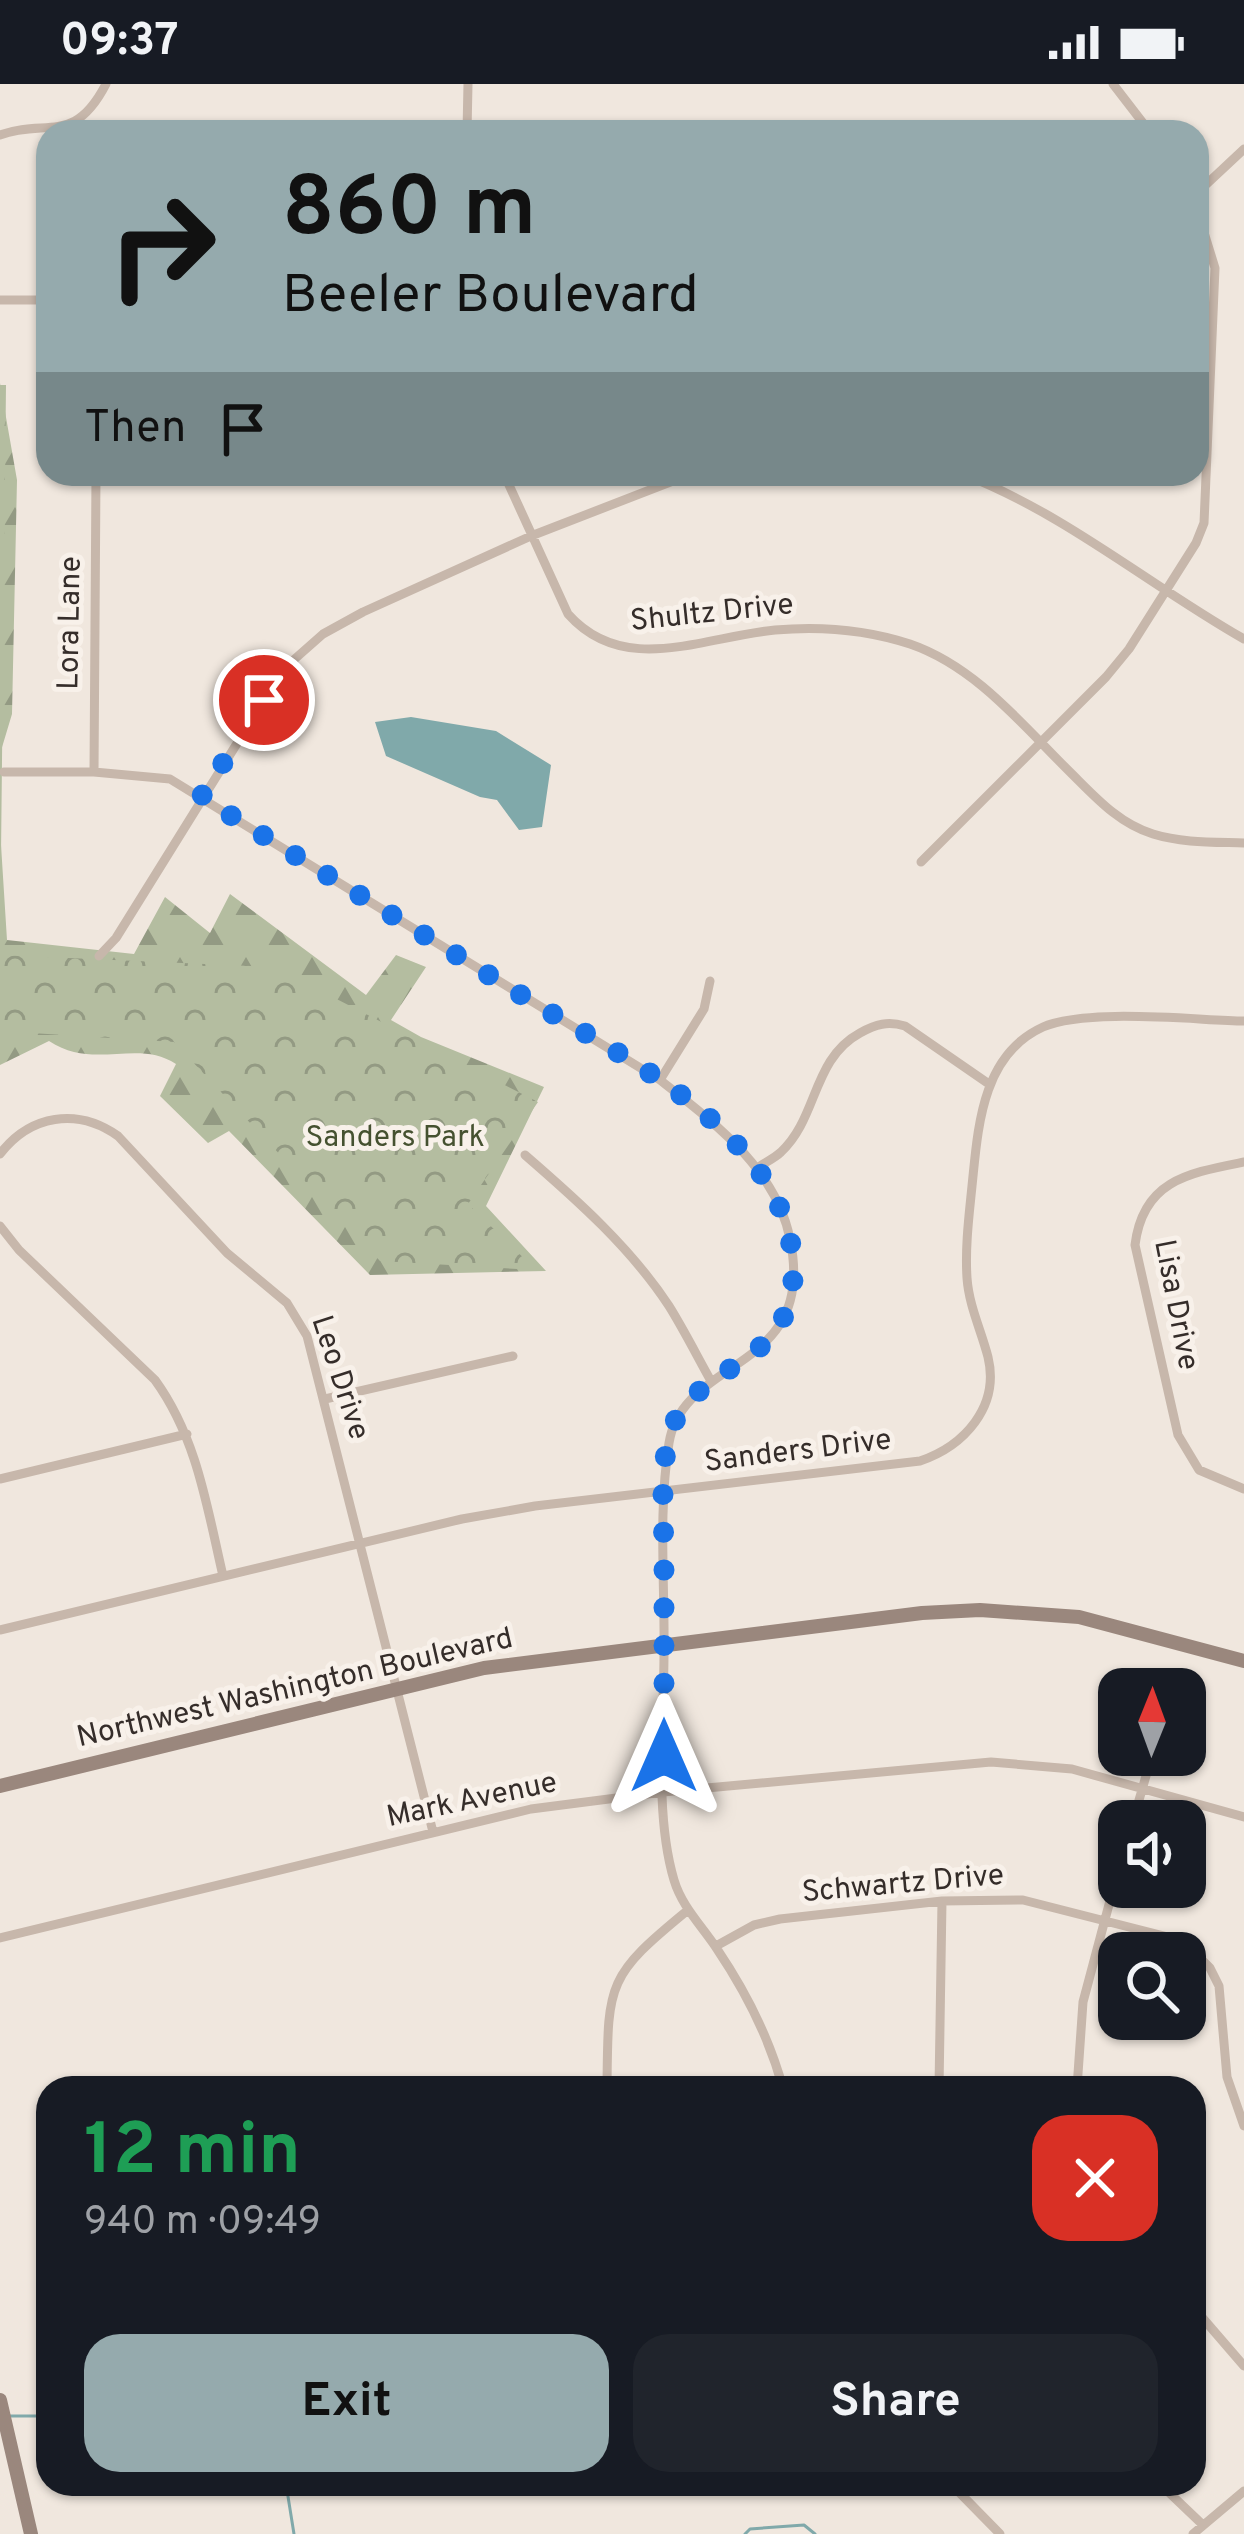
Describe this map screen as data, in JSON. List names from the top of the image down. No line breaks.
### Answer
{"streets":{"main road":["Northwest Washington Boulevard"],"street":["Shultz Drive","Lora Lane","Lisa Drive","Leo Drive","Sanders Drive","Mark Avenue","Schwartz Drive"]},"crossings":[["Leo Drive","Sanders Drive"],["Leo Drive","Northwest Washington Boulevard"],["Leo Drive","Mark Avenue"]],"parks":["Sanders Park"],"north":"top","page":{"status":"09:37","turn":["860 m","Beeler Boulevard"],"then":"Then","heading":["12 min","940 m · 09:49"],"buttons":["Exit","Share"]}}
